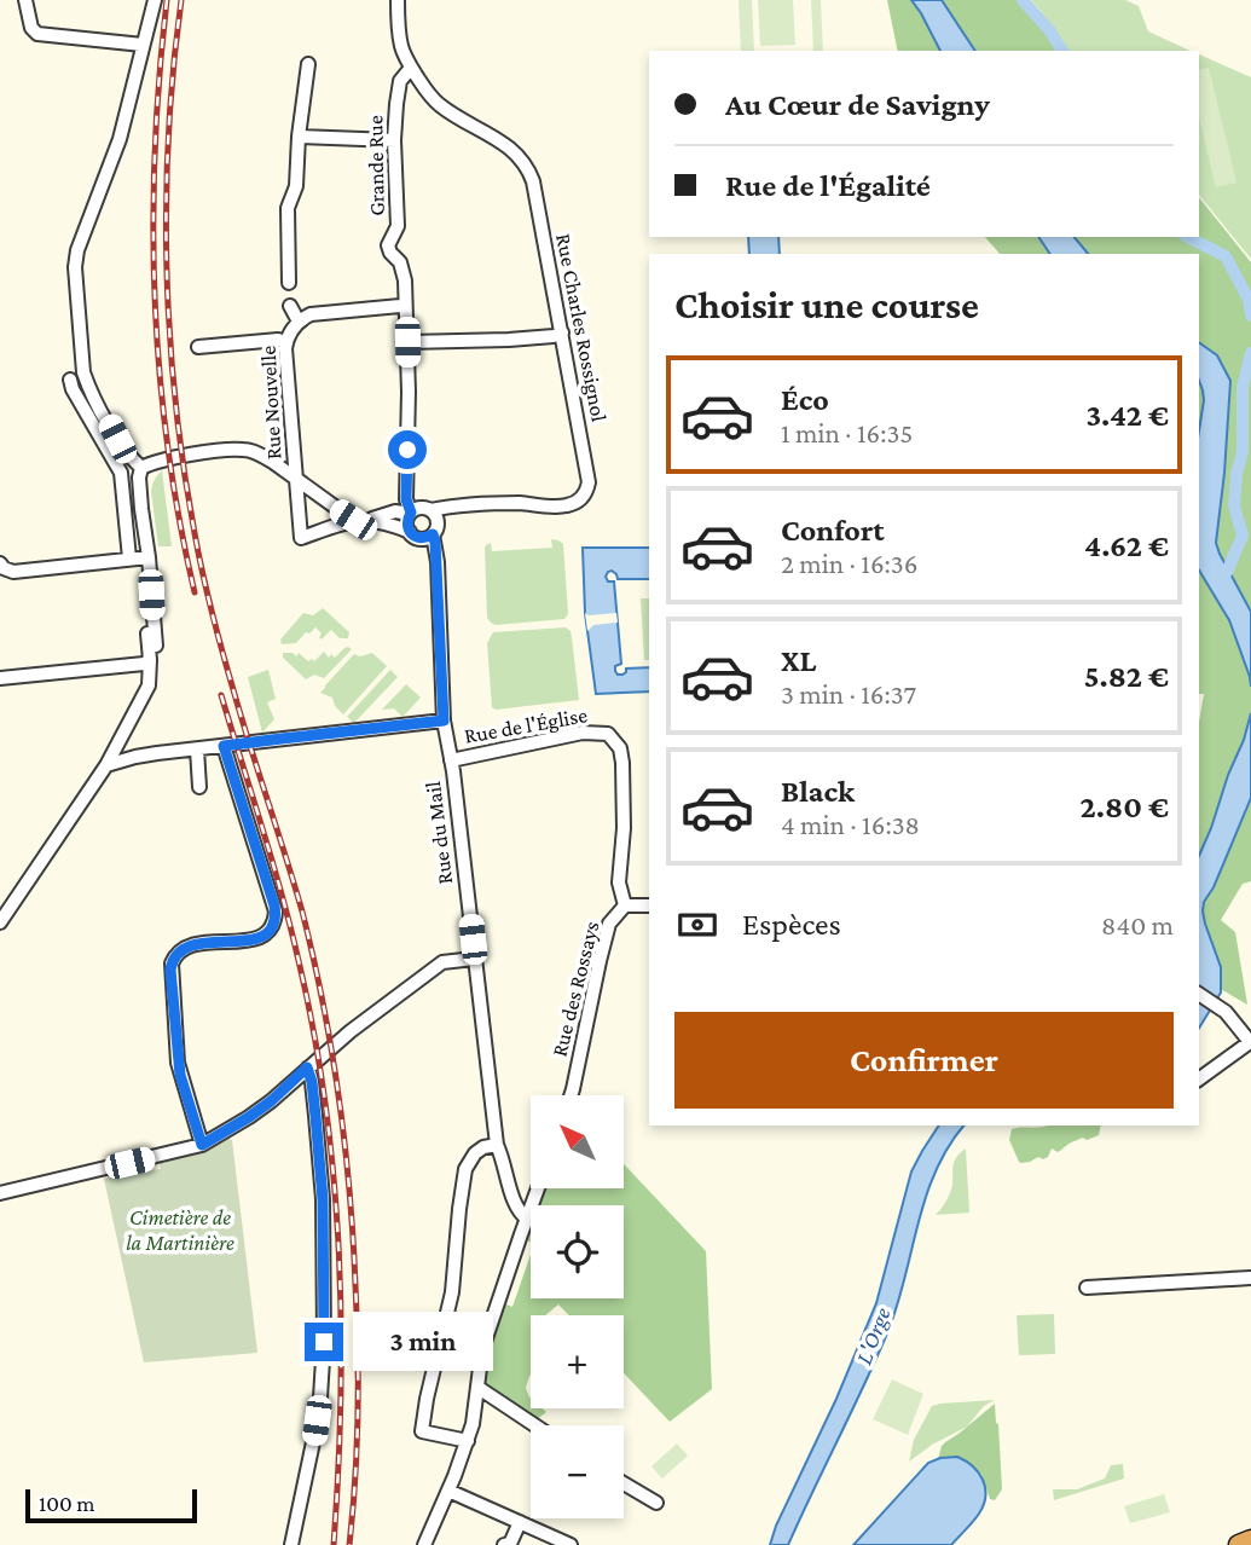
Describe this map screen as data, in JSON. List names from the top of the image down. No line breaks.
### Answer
{"streets":{"street":["Grande Rue","Rue Charles Rossignol","Rue Nouvelle","Rue de l'Église","Rue du Mail","Rue des Rossays"]},"crossings":[["Grande Rue","Rue Charles Rossignol"],["Grande Rue","Rue du Mail"],["Rue Charles Rossignol","Rue Nouvelle"],["Rue Charles Rossignol","Rue du Mail"],["Rue de l'Église","Rue du Mail"],["Rue de l'Église","Rue des Rossays"]],"water":["L'Orge"],"parks":["Cimetière de la Martinière"],"scale_bar":"100 m","north":"top left","page":{"banner":["Au Cœur de Savigny","Rue de l'Égalité"],"heading":"Choisir une course","list":[{"name":"Éco","note":"1 min · 16:35","value":"3.42 €"},{"name":"Confort","note":"2 min · 16:36","value":"4.62 €"},{"name":"XL","note":"3 min · 16:37","value":"5.82 €"},{"name":"Black","note":"4 min · 16:38","value":"2.80 €"}],"pay":["Espèces","840 m"],"buttons":"Confirmer","map_buttons":["+","−"],"bubble":"3 min","scale":"100 m"}}
